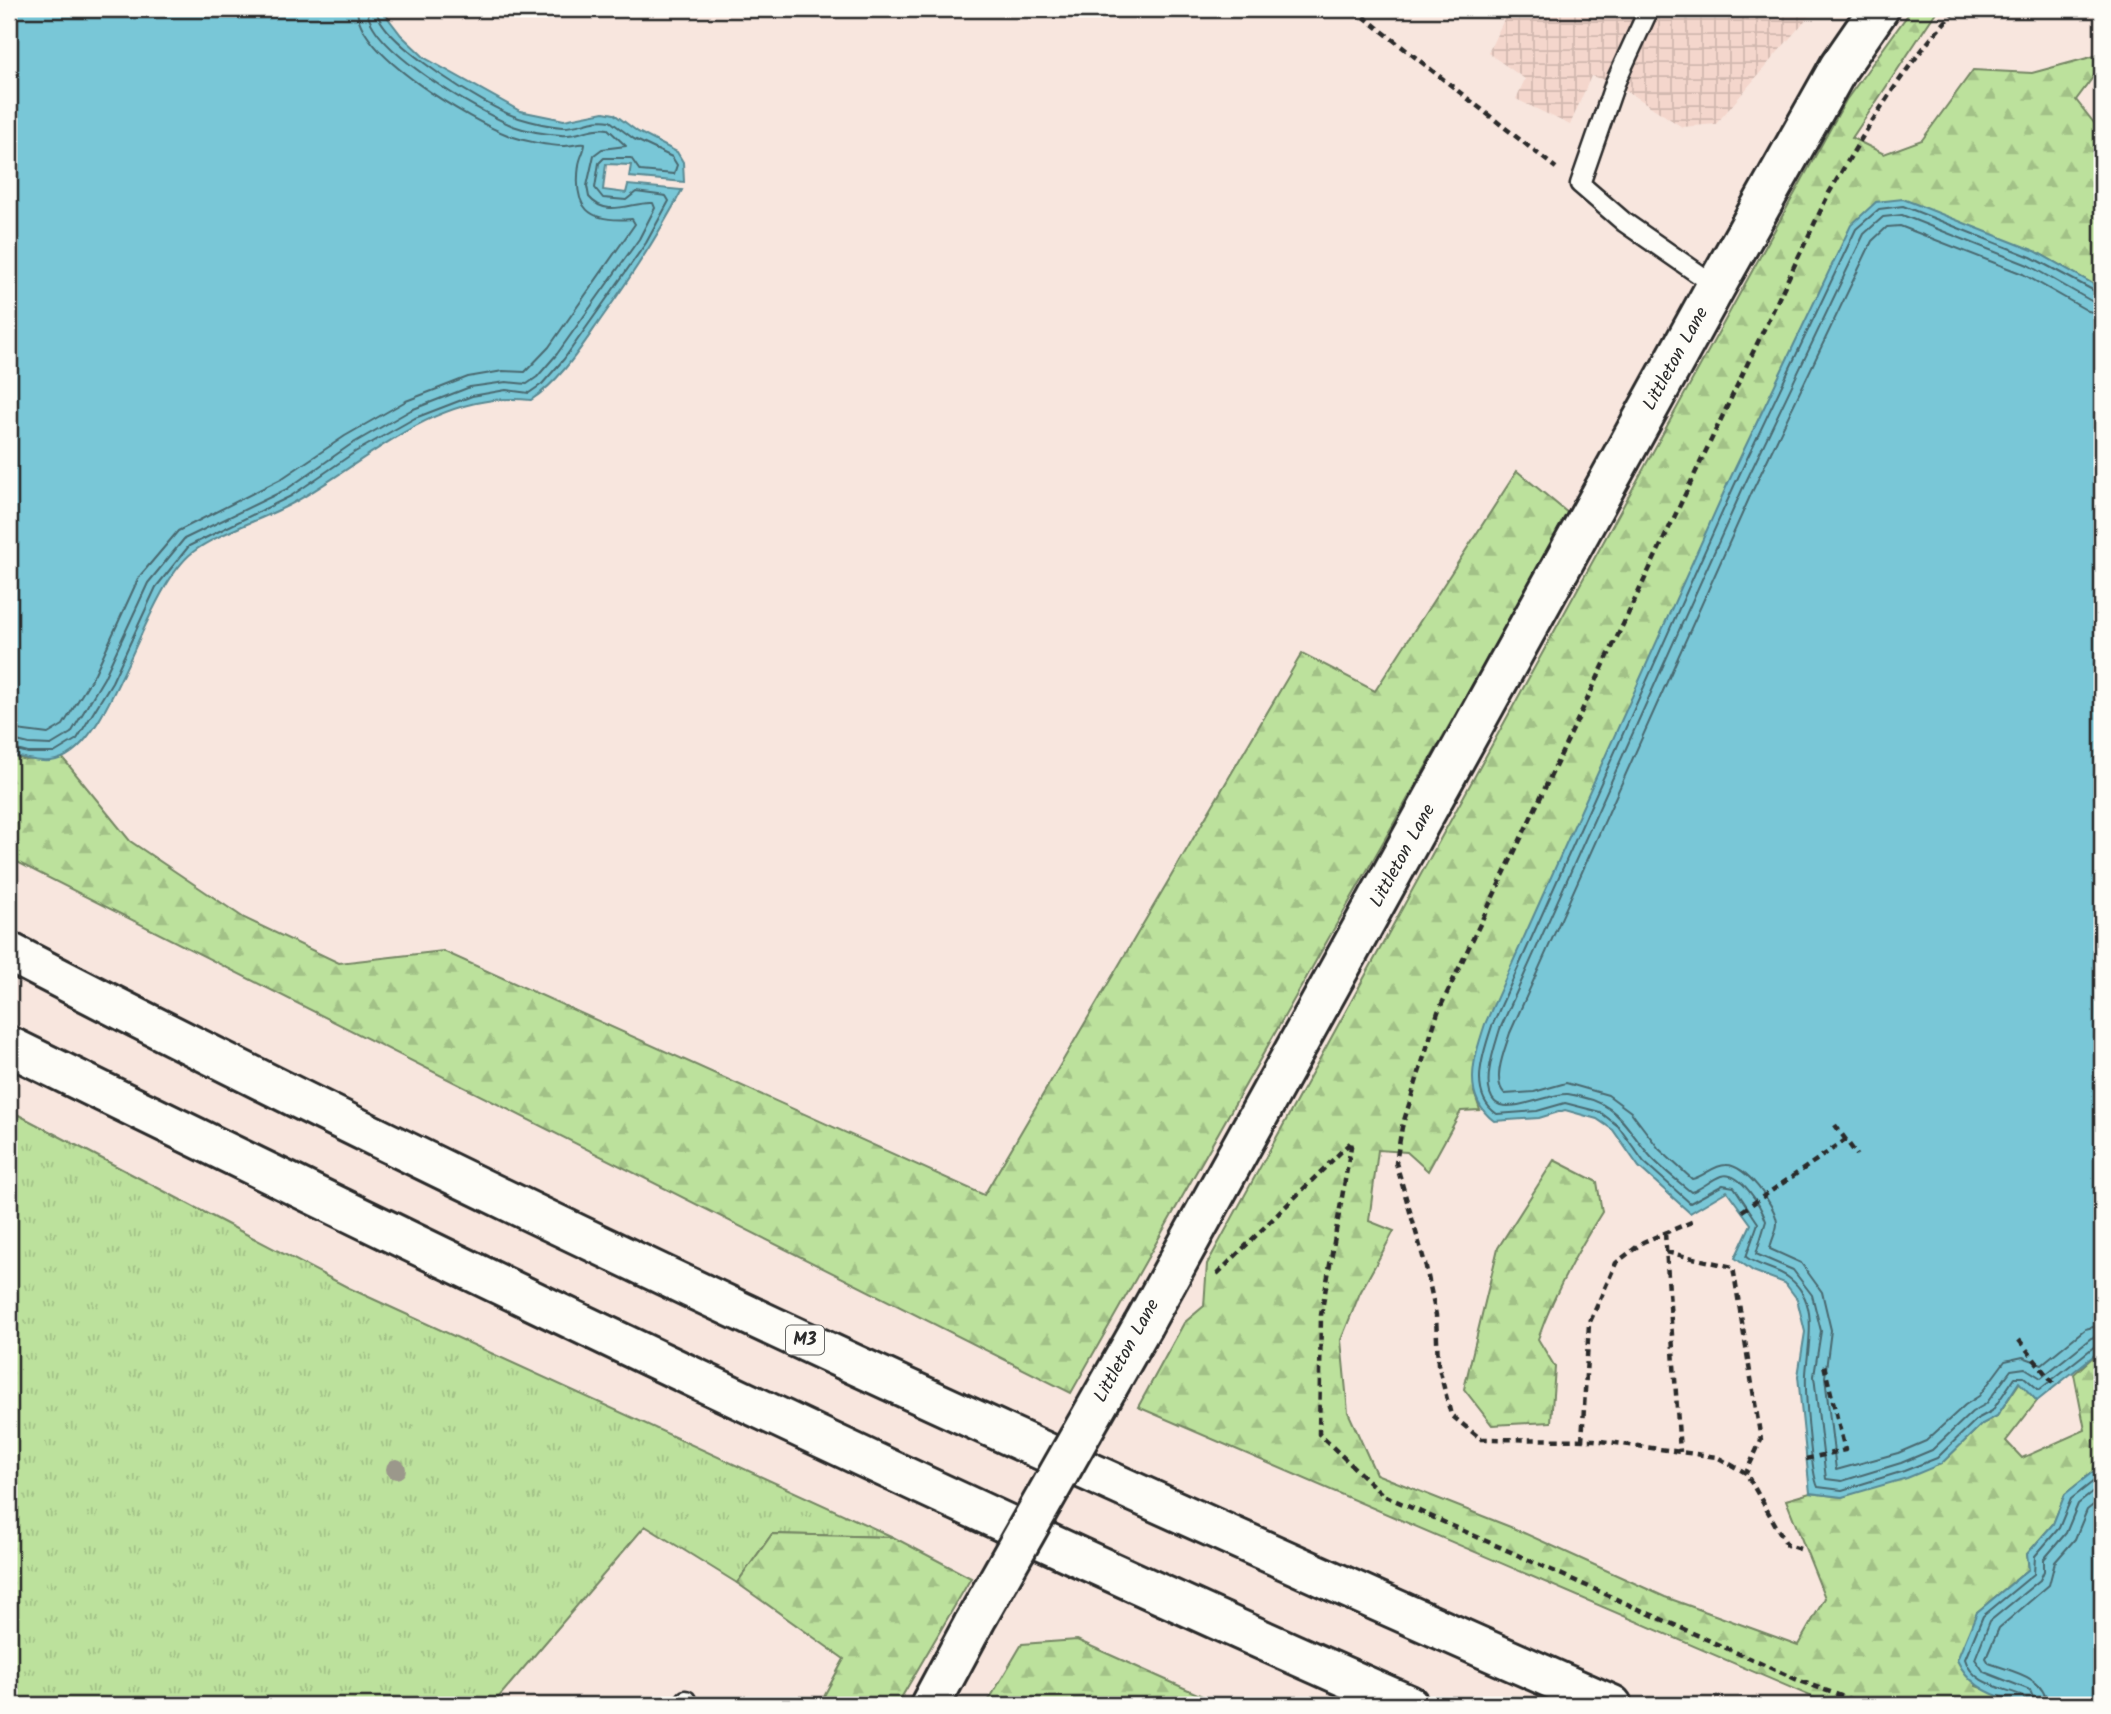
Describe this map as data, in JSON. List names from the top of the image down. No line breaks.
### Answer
{"streets":{"main road":["Littleton Lane","M3"]}}
